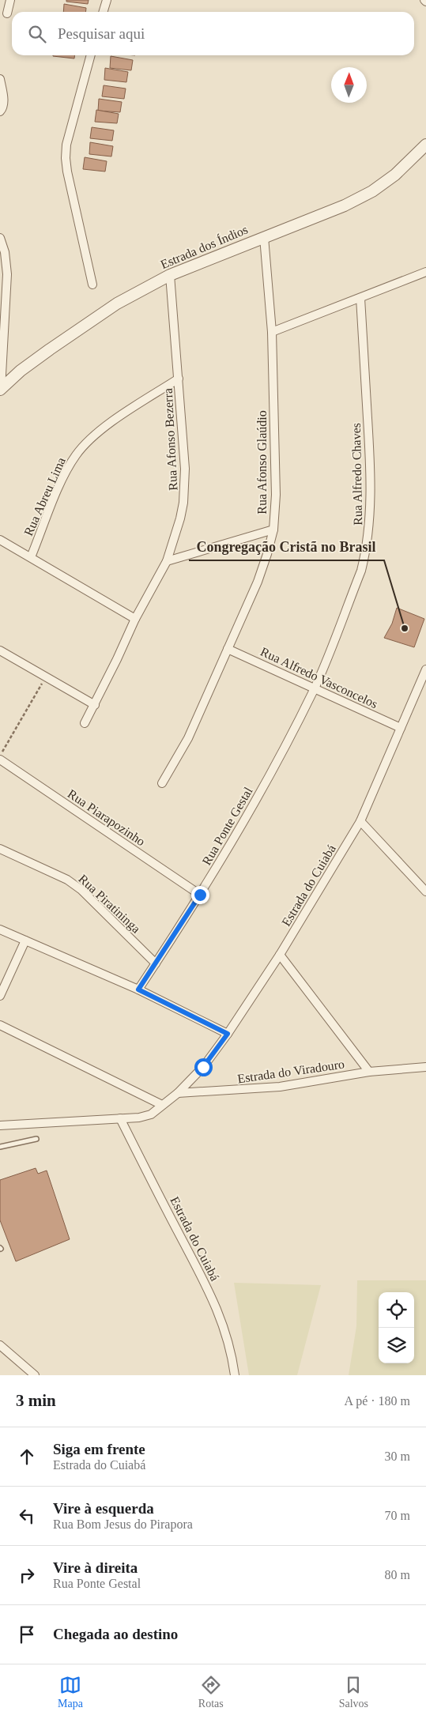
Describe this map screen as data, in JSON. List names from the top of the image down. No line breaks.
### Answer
{"streets":{"street":["Estrada dos Índios","Rua Afonso Bezerra","Rua Afonso Glaúdio","Rua Alfredo Chaves","Rua Abreu Lima","Rua Alfredo Vasconcelos","Rua Piarapozinho","Rua Ponte Gestal","Estrada do Cuiabá","Rua Piratininga","Estrada do Viradouro"]},"crossings":[["Estrada dos Índios","Rua Afonso Bezerra"],["Estrada dos Índios","Rua Afonso Glaúdio"],["Rua Afonso Bezerra","Rua Abreu Lima"],["Rua Afonso Glaúdio","Rua Alfredo Vasconcelos"],["Rua Alfredo Chaves","Rua Alfredo Vasconcelos"],["Rua Alfredo Chaves","Rua Ponte Gestal"],["Rua Alfredo Vasconcelos","Rua Ponte Gestal"],["Rua Alfredo Vasconcelos","Estrada do Cuiabá"],["Rua Piarapozinho","Rua Ponte Gestal"],["Rua Ponte Gestal","Rua Piratininga"],["Estrada do Cuiabá","Estrada do Viradouro"]],"places":["Congregação Cristã no Brasil"],"north":"top","page":{"search":"Pesquisar aqui","heading":["3 min","A pé · 180 m"],"list":[["Siga em frente","Estrada do Cuiabá","30 m"],["Vire à esquerda","Rua Bom Jesus do Pirapora","70 m"],["Vire à direita","Rua Ponte Gestal","80 m"],"Chegada ao destino"],"nav":["Mapa","Rotas","Salvos"]}}
